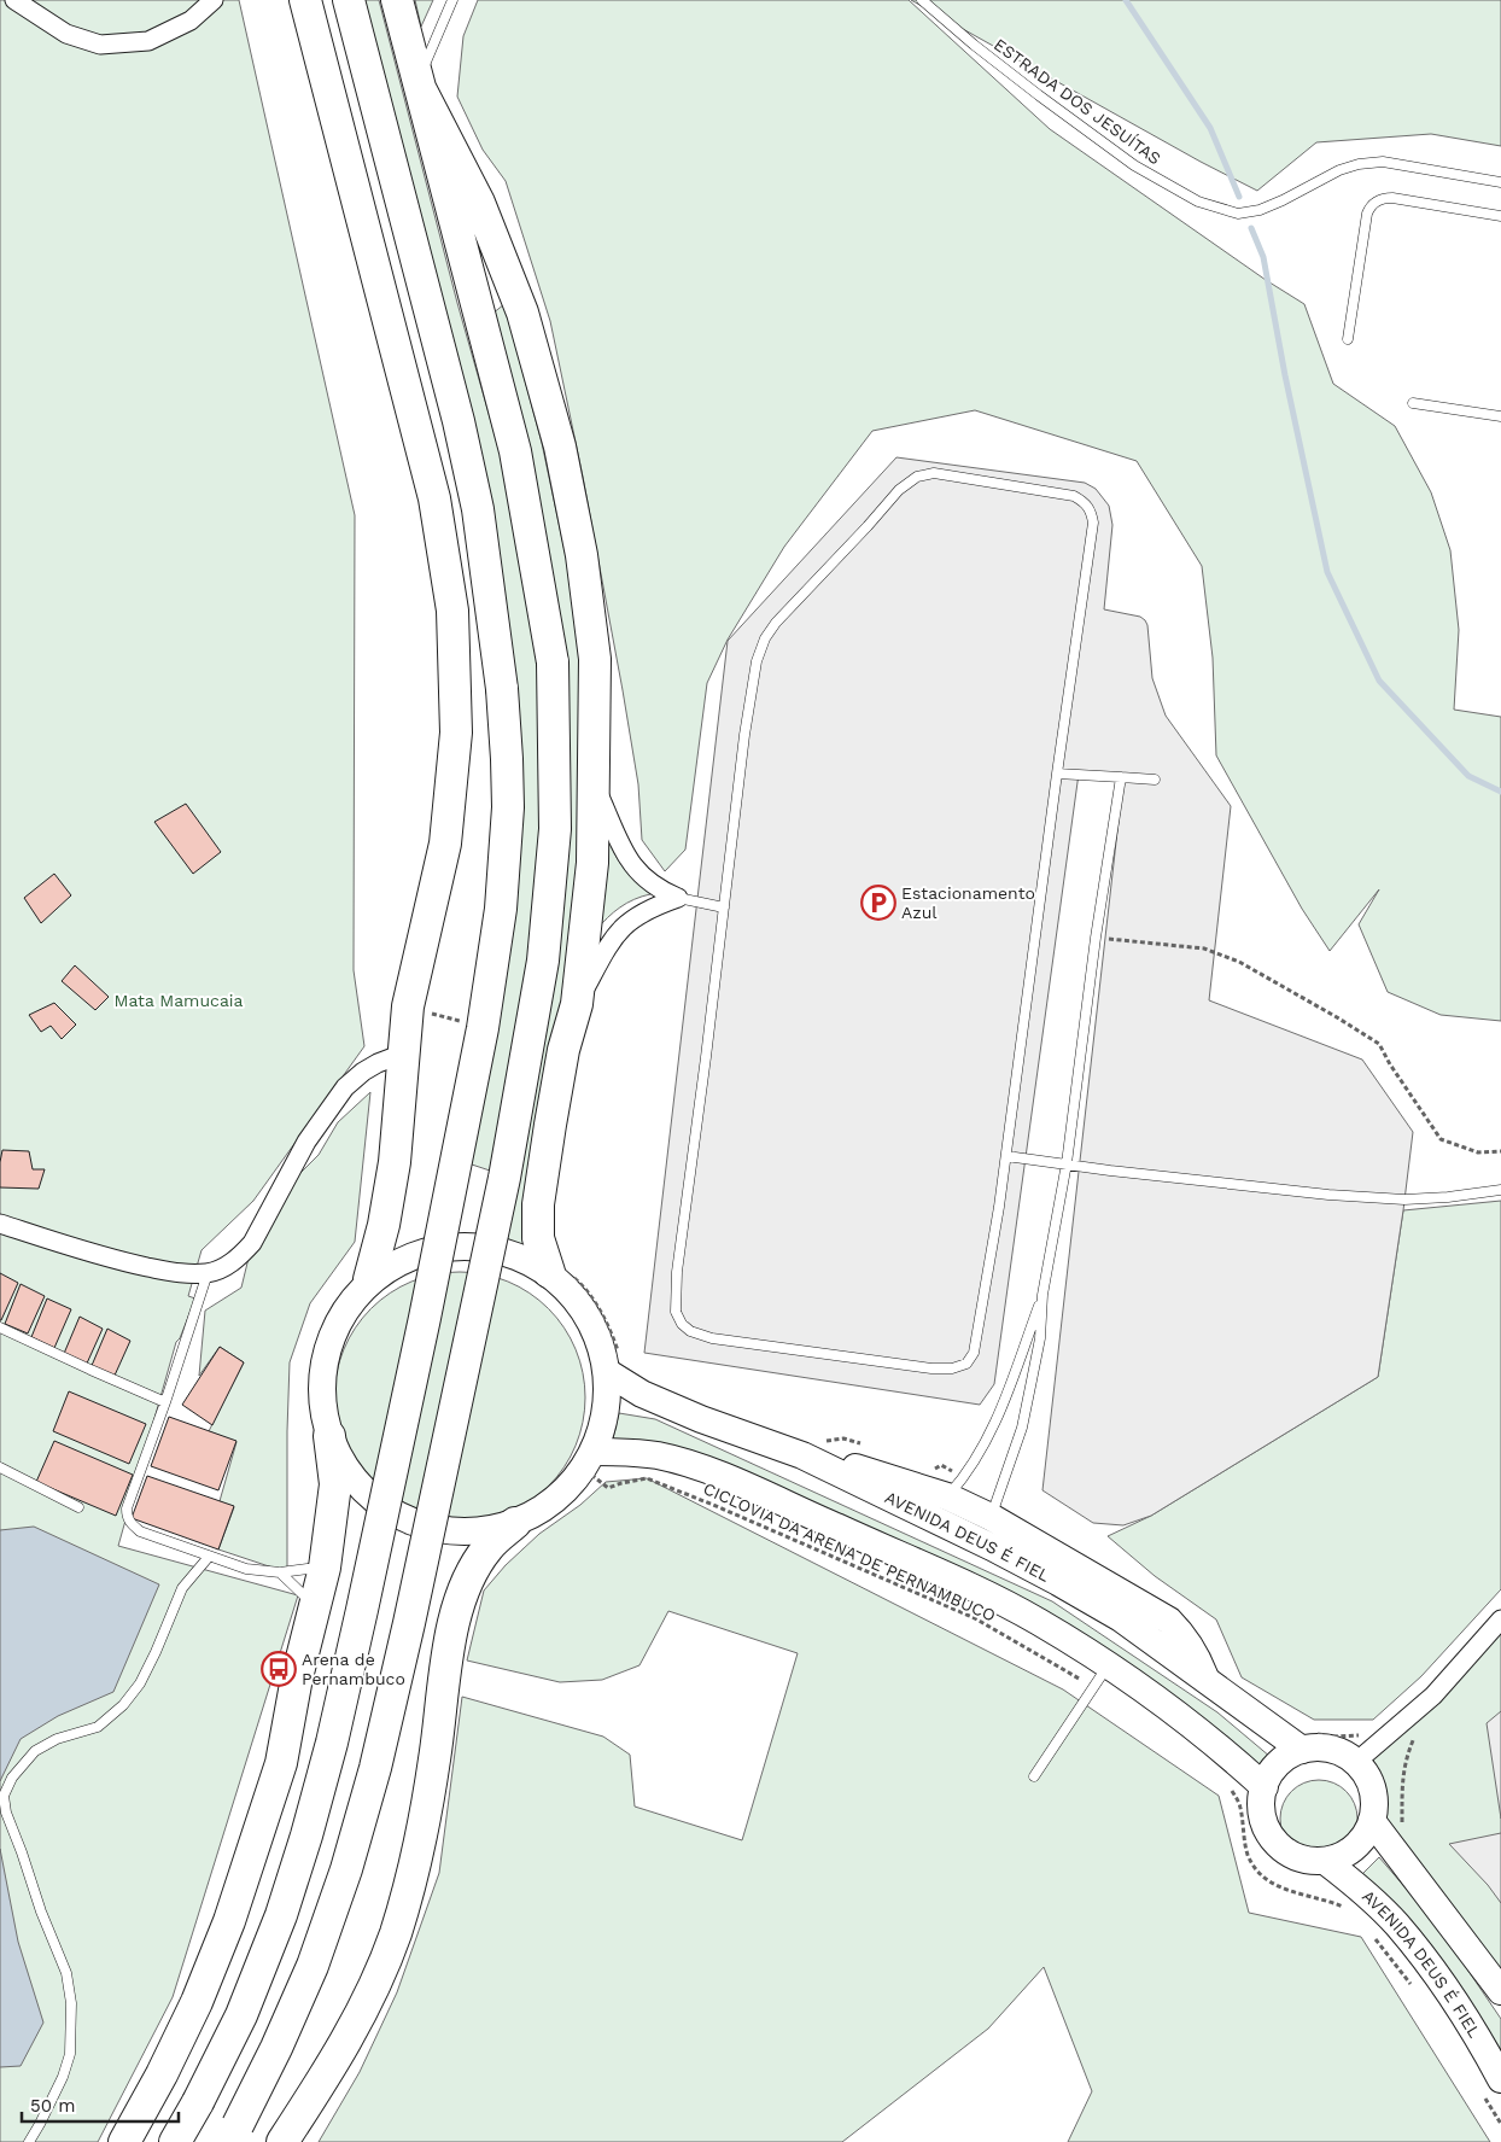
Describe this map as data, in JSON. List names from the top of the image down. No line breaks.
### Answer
{"streets":{"main road":["AVENIDA DEUS É FIEL"],"lane":["ESTRADA DOS JESUÍTAS"],"path":["CICLOVIA DA ARENA DE PERNAMBUCO"]},"parks":["Mata Mamucaia"],"places":{"parking":["Estacionamento Azul"],"bus stop":["Arena de Pernambuco"]},"scale_bar":"50 m"}
